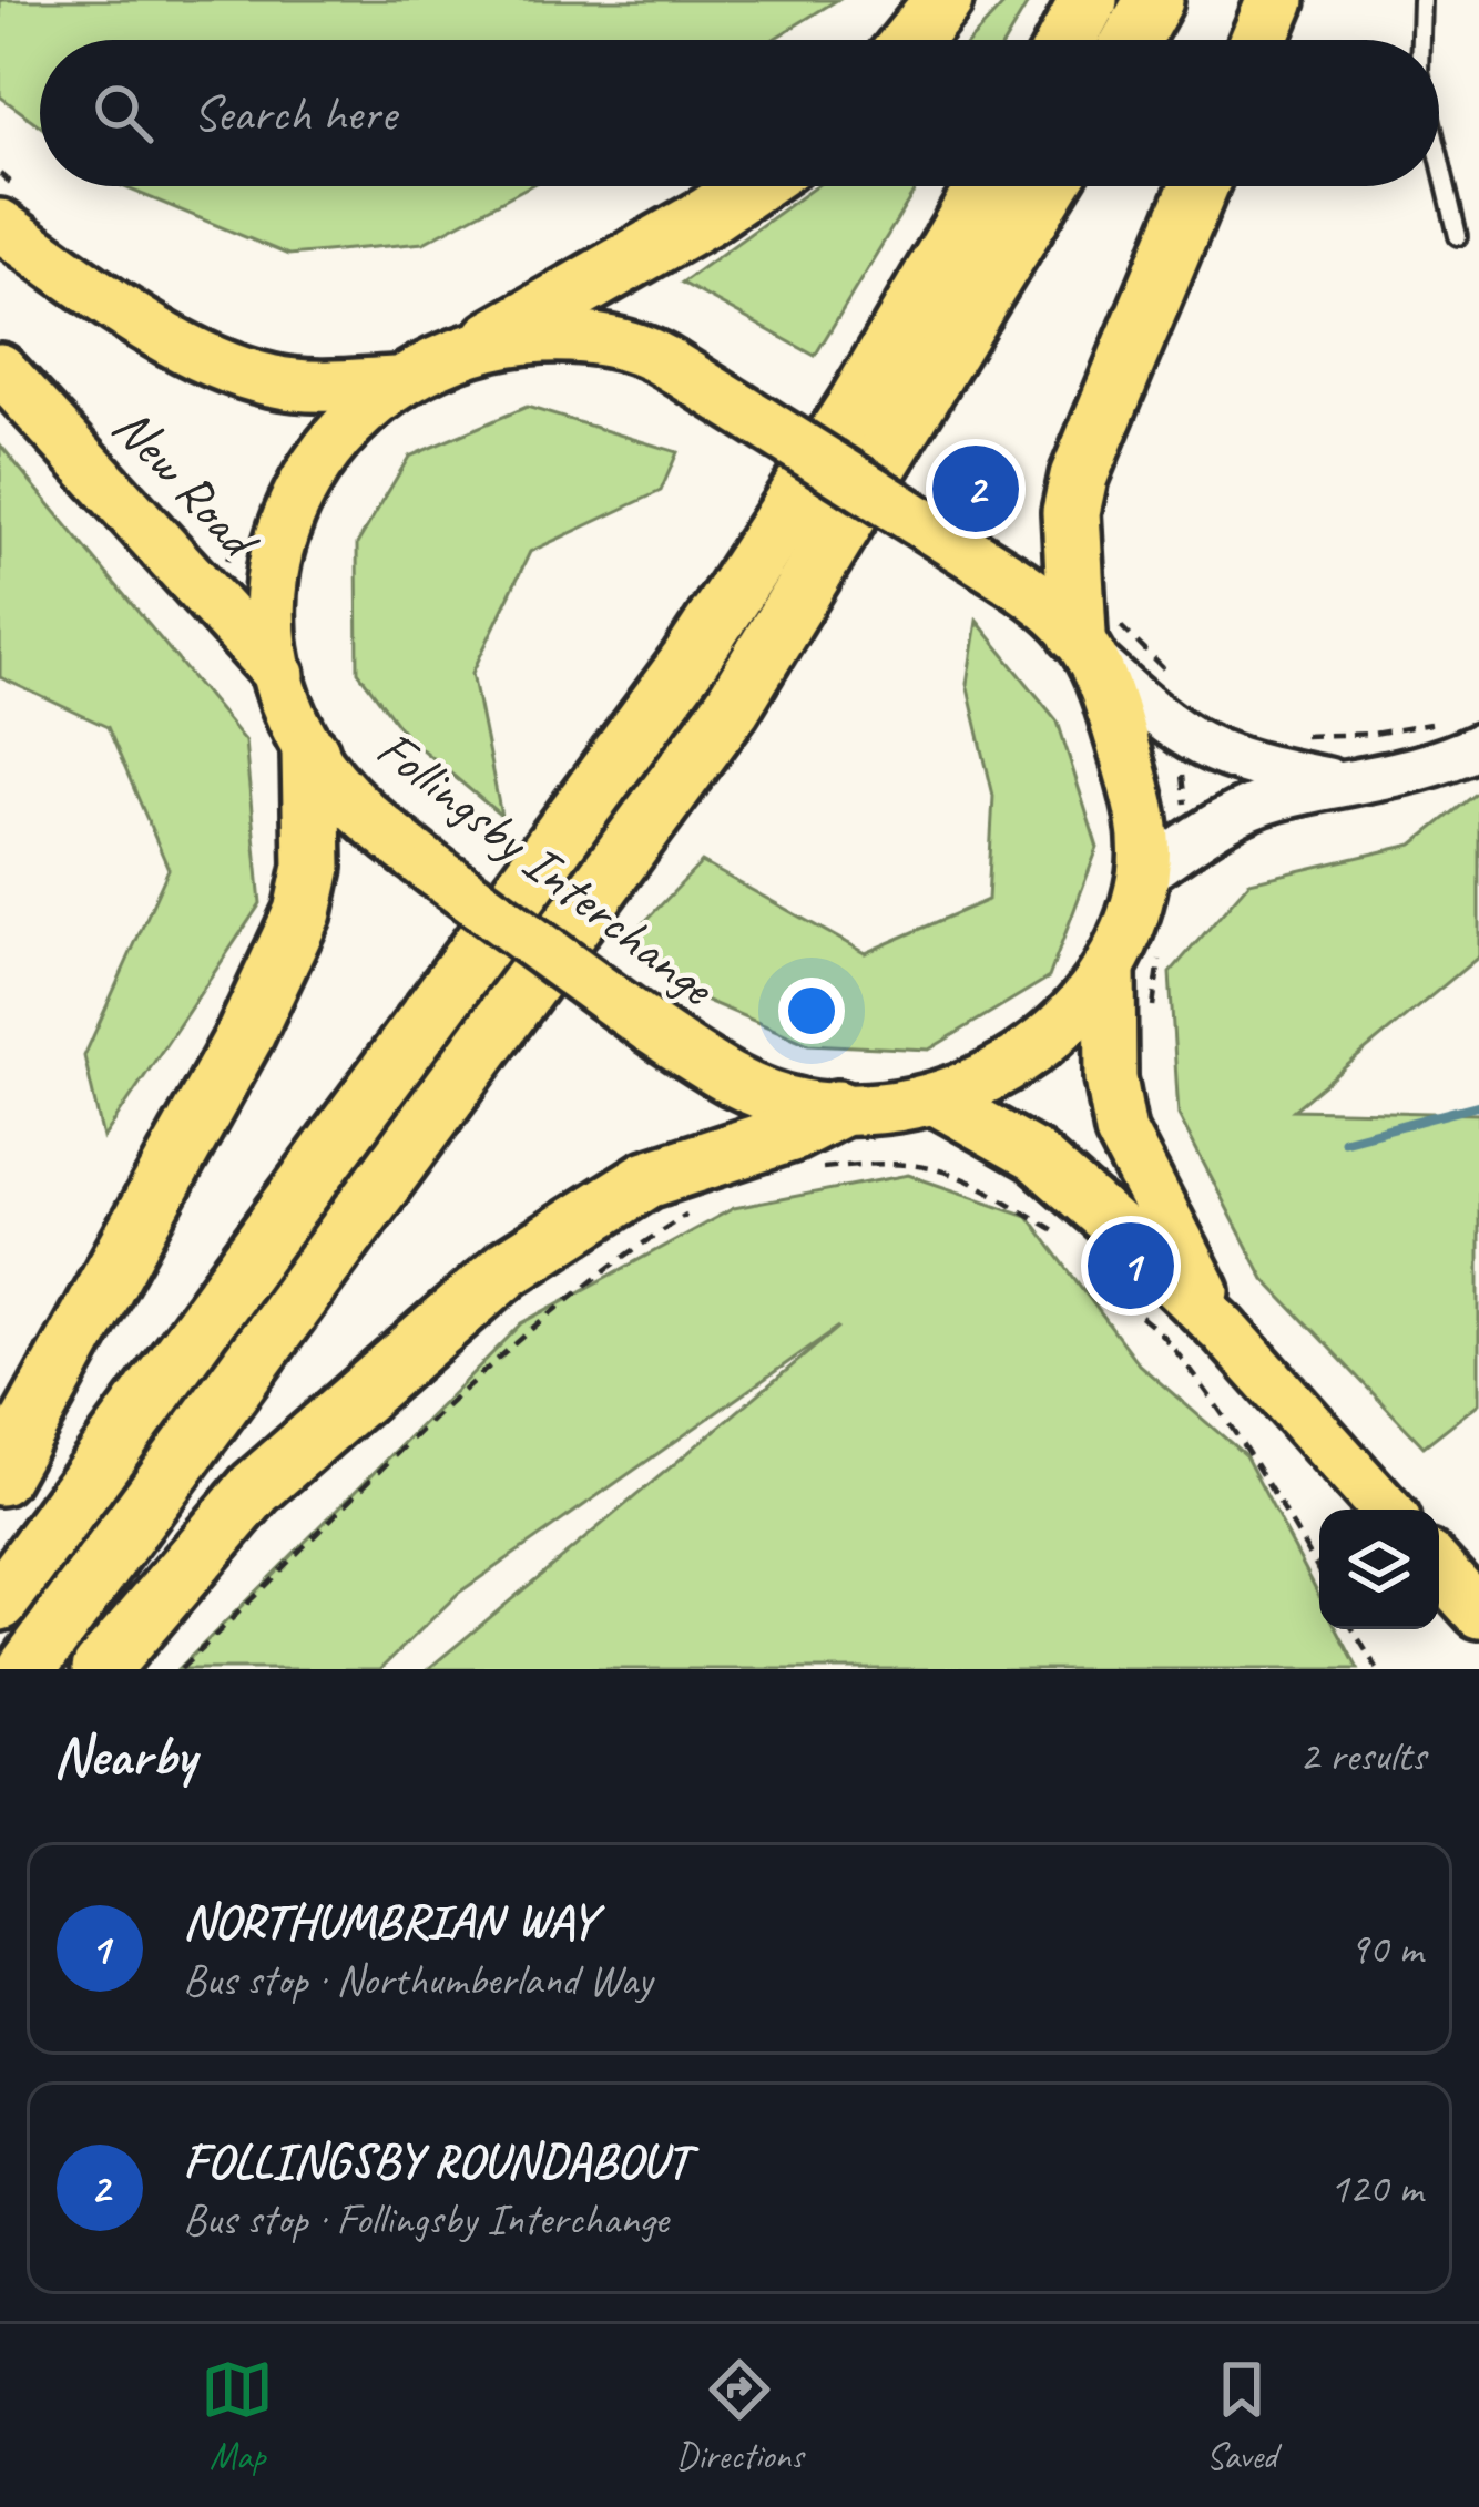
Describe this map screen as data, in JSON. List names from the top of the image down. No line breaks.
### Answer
{"streets":{"main road":["New Road","Follingsby Interchange"]},"crossings":[["New Road","Follingsby Interchange"]],"page":{"search":"Search here","pins":["2","1"],"heading":["Nearby","2 results"],"list":[{"mark":"1","name":"NORTHUMBRIAN WAY","note":"Bus stop · Northumberland Way","value":"90 m"},{"mark":"2","name":"FOLLINGSBY ROUNDABOUT","note":"Bus stop · Follingsby Interchange","value":"120 m"}],"nav":["Map","Directions","Saved"]}}
